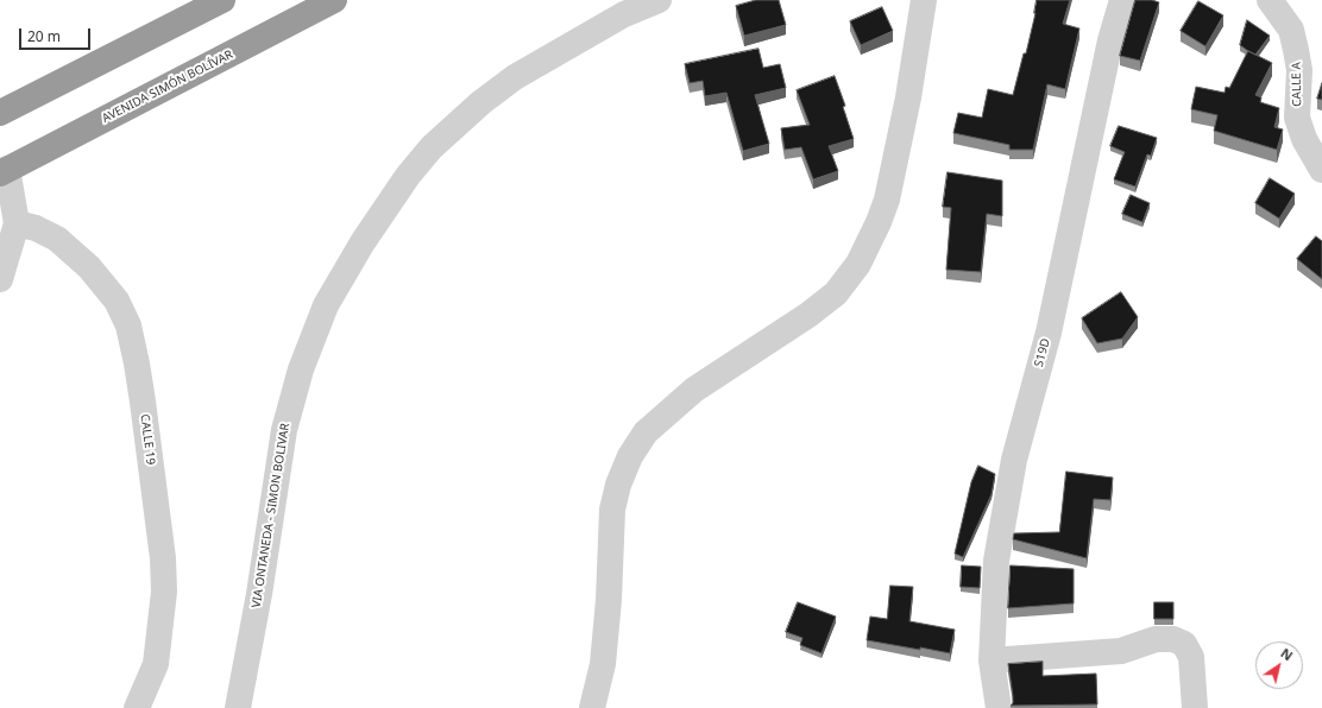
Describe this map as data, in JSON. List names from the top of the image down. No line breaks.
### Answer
{"streets":{"highway":["AVENIDA SIMÓN BOLÍVAR"],"street":["CALLE A","S19D","CALLE 19","VIA ONTANEDA - SIMON BOLIVAR"]},"scale_bar":"20 m","north":"top right"}
